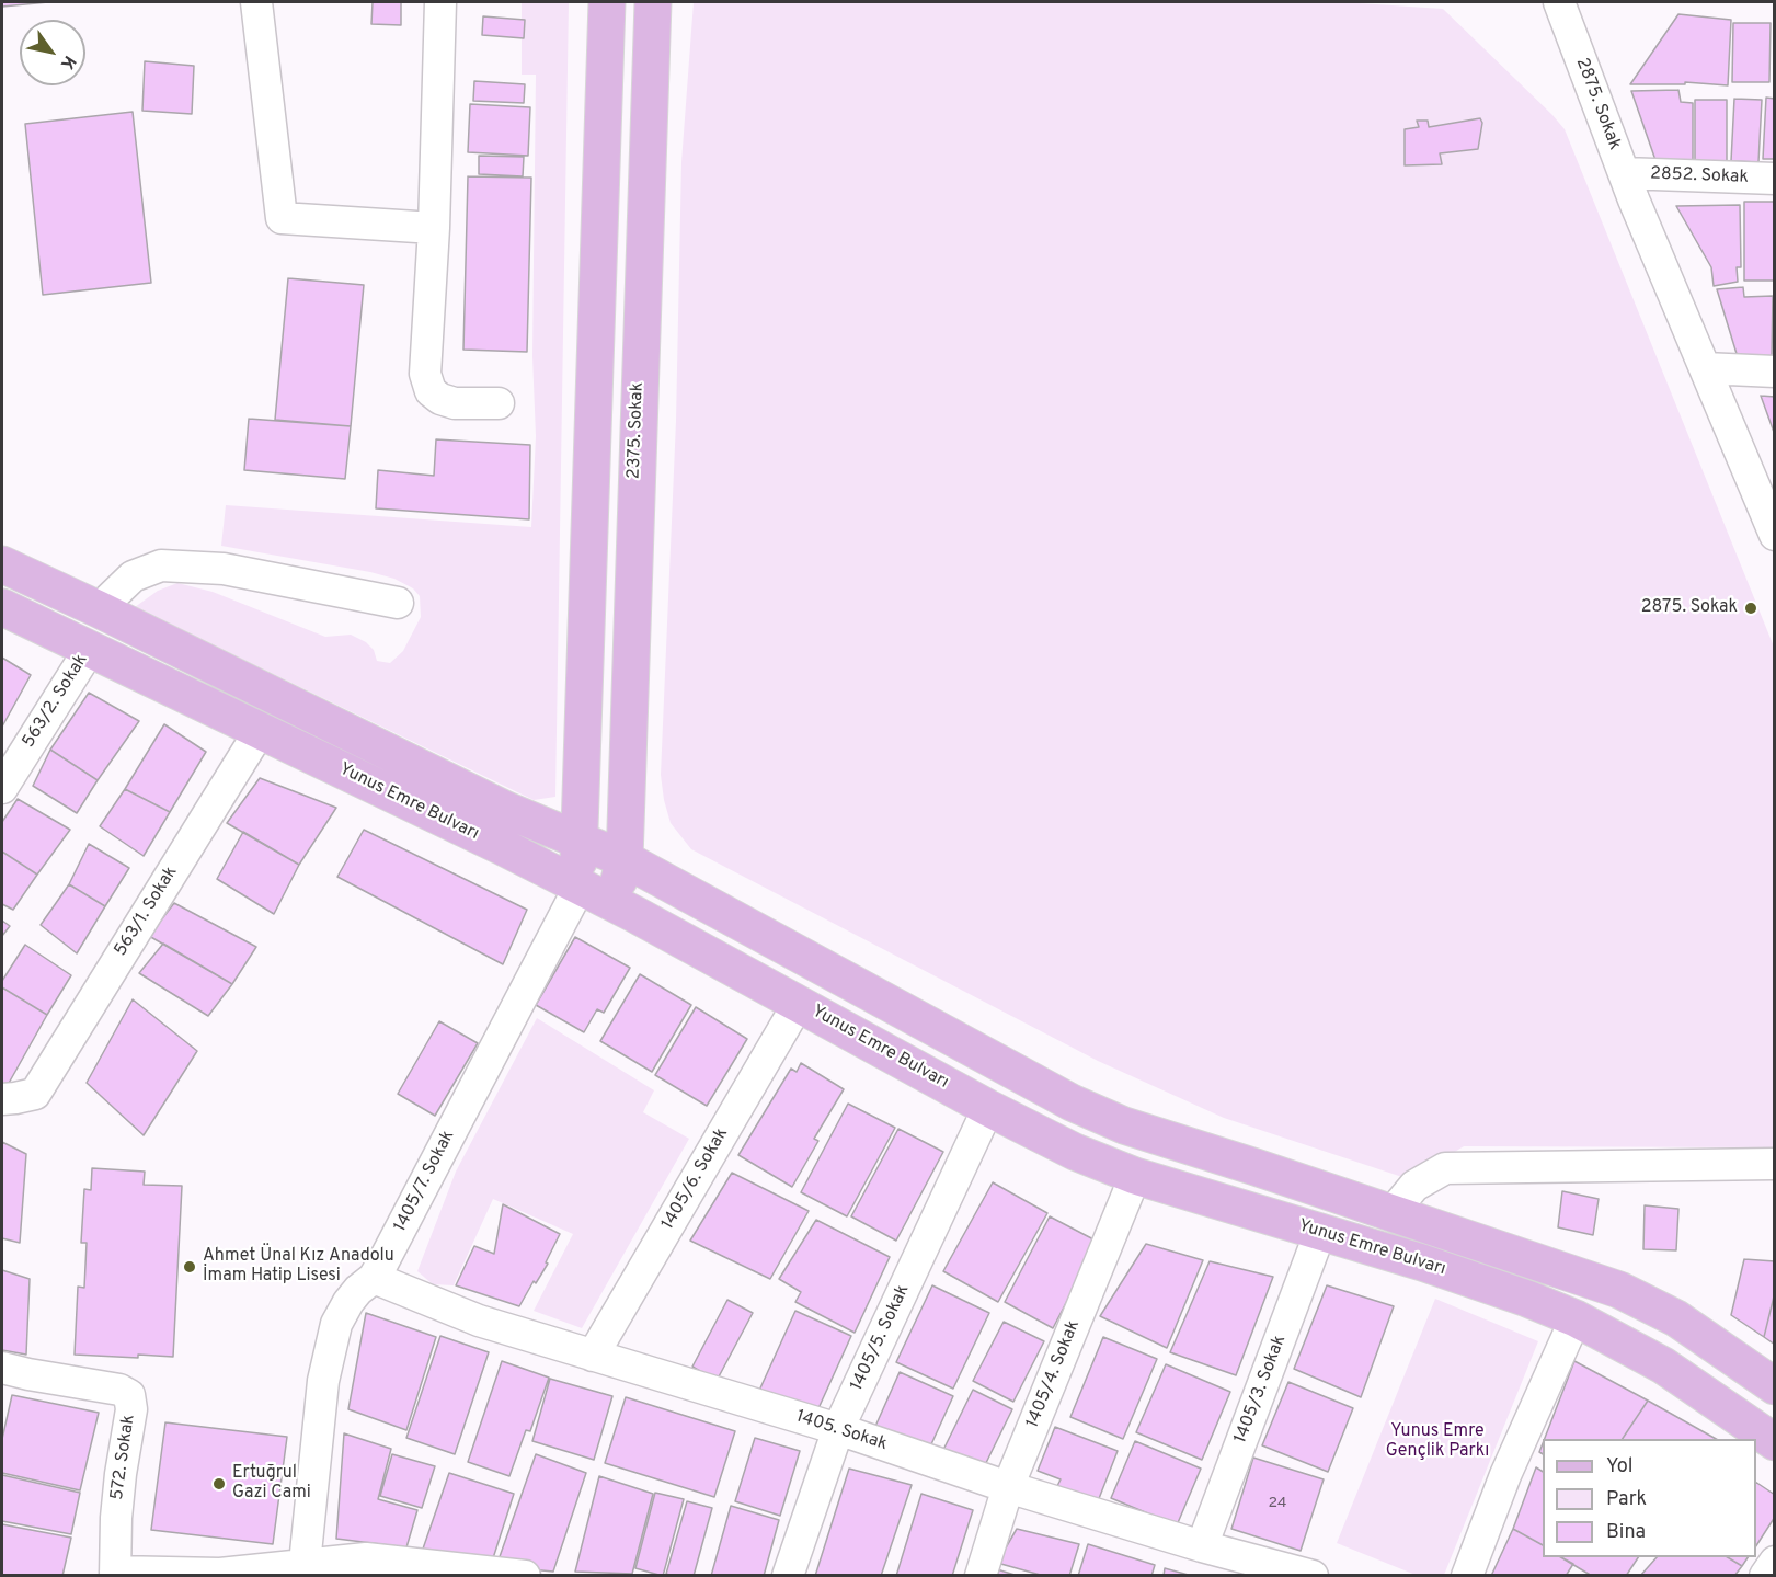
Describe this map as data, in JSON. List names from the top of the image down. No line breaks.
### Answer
{"streets":{"main road":["2375. Sokak","Yunus Emre Bulvarı"],"street":["2875. Sokak","2852. Sokak","563/2. Sokak","563/1. Sokak","1405/6. Sokak","1405/7. Sokak","1405/5. Sokak","1405/4. Sokak","1405/3. Sokak","1405. Sokak","572. Sokak"]},"crossings":[["2875. Sokak","2852. Sokak"],["2375. Sokak","Yunus Emre Bulvarı"],["2375. Sokak","1405/7. Sokak"],["563/2. Sokak","Yunus Emre Bulvarı"],["Yunus Emre Bulvarı","563/1. Sokak"],["Yunus Emre Bulvarı","1405/6. Sokak"],["Yunus Emre Bulvarı","1405/7. Sokak"],["Yunus Emre Bulvarı","1405/5. Sokak"],["Yunus Emre Bulvarı","1405/4. Sokak"],["Yunus Emre Bulvarı","1405/3. Sokak"],["1405/6. Sokak","1405. Sokak"],["1405/7. Sokak","1405. Sokak"],["1405/5. Sokak","1405. Sokak"],["1405/4. Sokak","1405. Sokak"],["1405/3. Sokak","1405. Sokak"]],"parks":["Yunus Emre Gençlik Parkı"],"places":["2875. Sokak","Ahmet Ünal Kız Anadolu İmam Hatip Lisesi","Ertuğrul Gazi Cami"],"house_numbers":["24"],"legend":["Yol","Park","Bina"],"north":"bottom right"}
